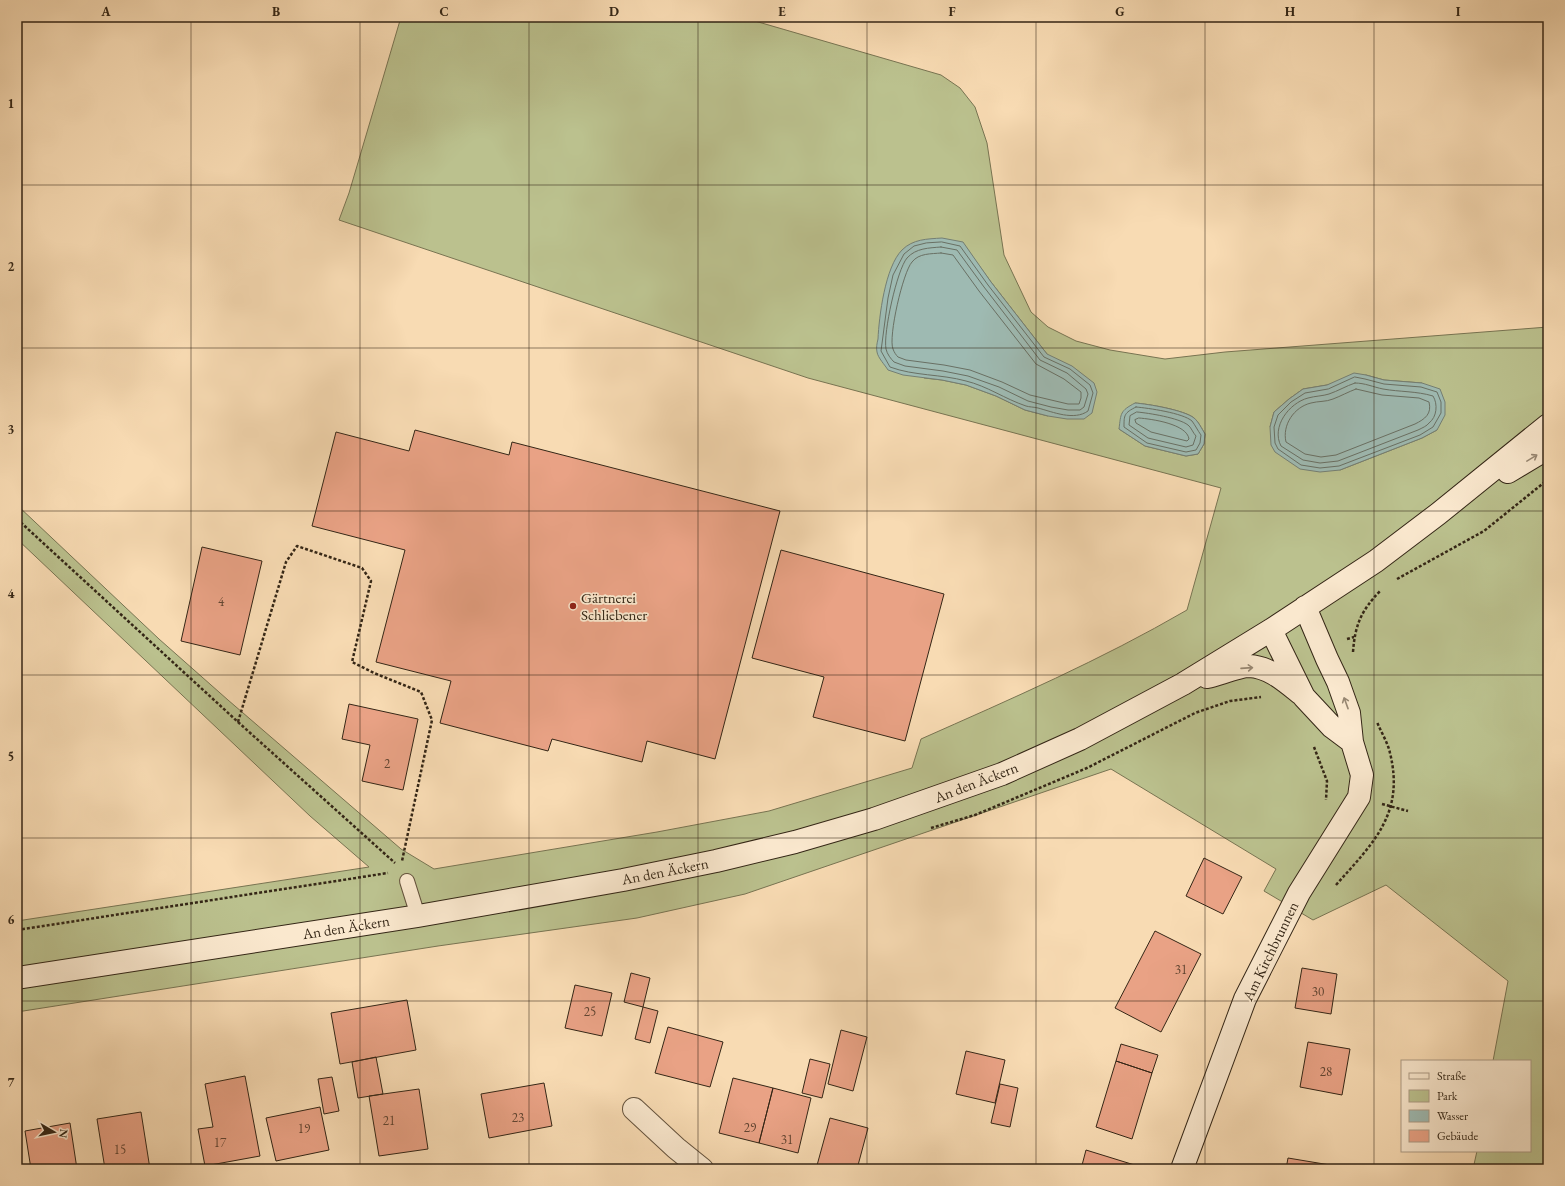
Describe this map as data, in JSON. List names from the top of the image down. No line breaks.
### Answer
{"streets":{"main road":["An den Äckern","Am Kirchbrunnen"]},"crossings":[["An den Äckern","Am Kirchbrunnen"]],"places":["Gärtnerei Schliebener"],"house_numbers":["4","2","31","30","25","28","23","21","29","19","31","17","15"],"legend":["Straße","Park","Wasser","Gebäude"],"north":"right","grid":{"columns":["A","B","C","D","E","F","G","H","I"],"rows":["1","2","3","4","5","6","7"]}}
